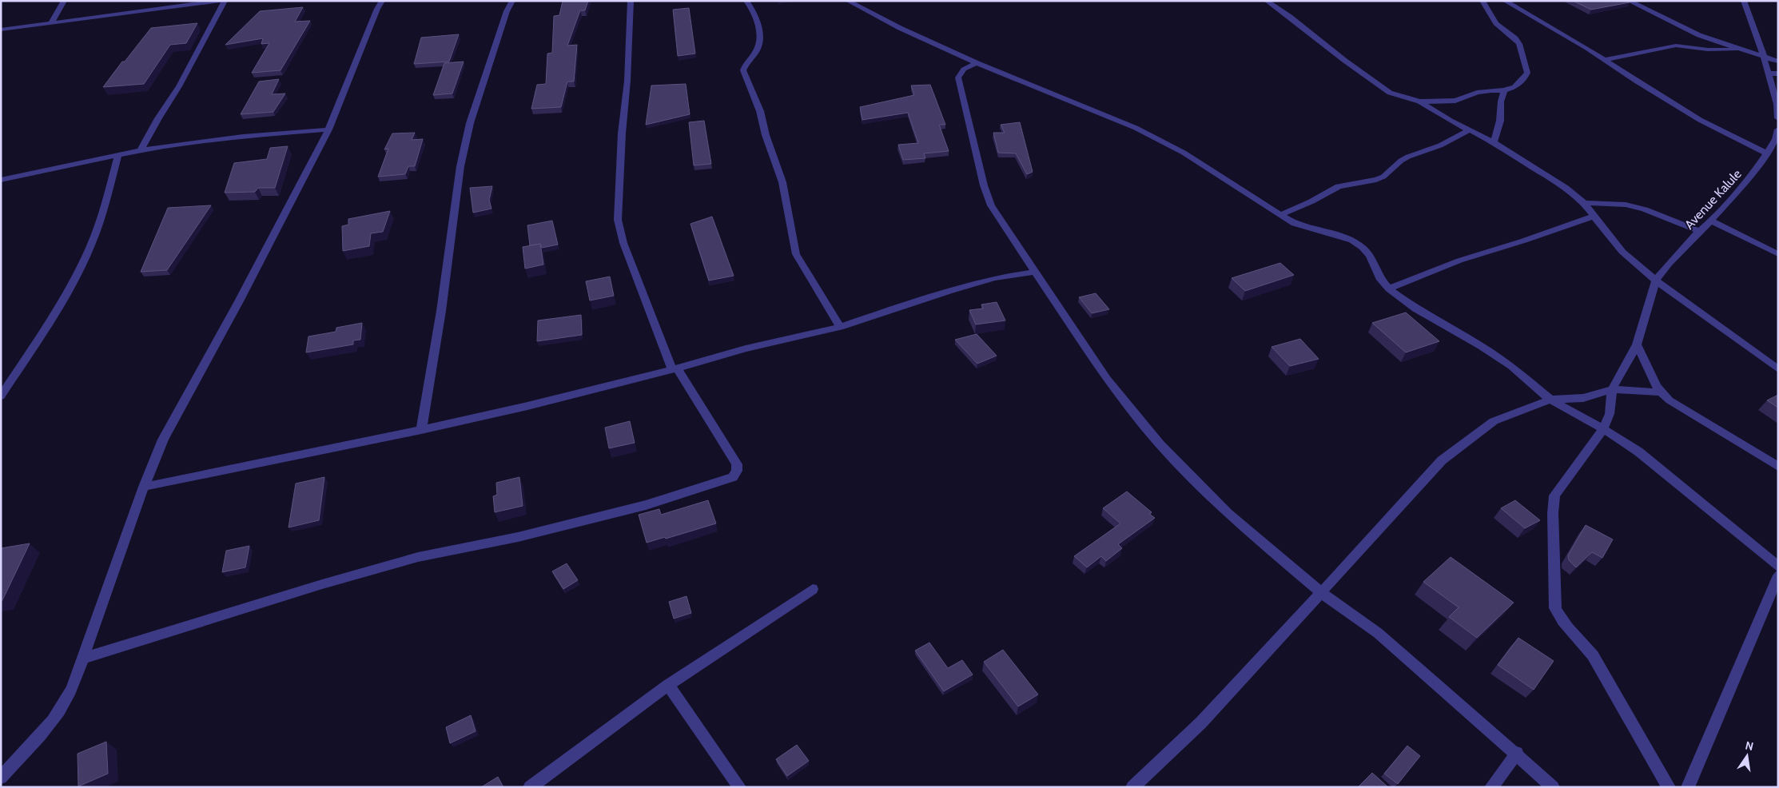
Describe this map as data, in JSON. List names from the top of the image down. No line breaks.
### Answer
{"streets":{"street":["Avenue Kalule"]},"north":"top"}
